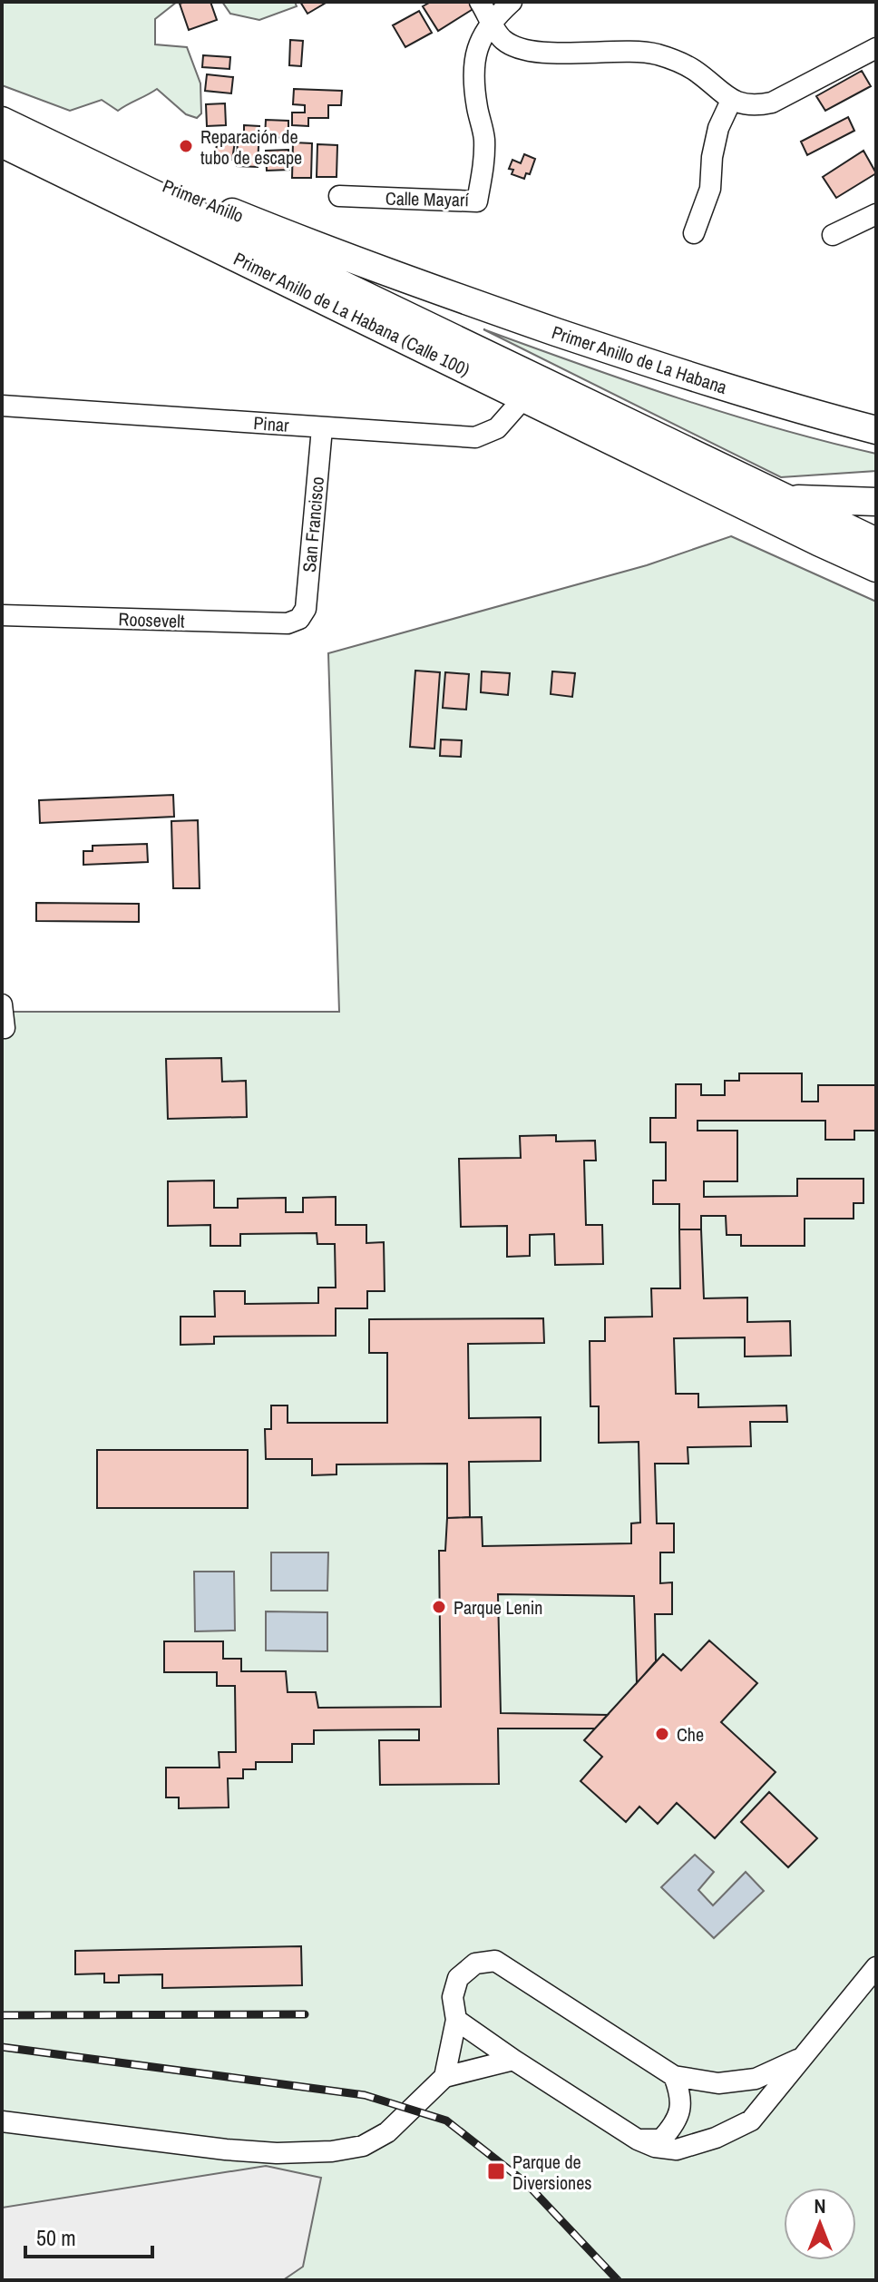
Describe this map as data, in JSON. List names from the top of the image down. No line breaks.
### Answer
{"streets":{"highway":["Primer Anillo","Primer Anillo de La Habana (Calle 100)","Primer Anillo de La Habana"],"street":["Calle Mayarí","Pinar","San Francisco","Roosevelt"]},"crossings":[["Primer Anillo","Primer Anillo de La Habana"],["Primer Anillo de La Habana (Calle 100)","Pinar"],["Pinar","San Francisco"],["San Francisco","Roosevelt"]],"places":{"other":["Reparación de tubo de escape","Parque Lenin","Che"],"transit":["Parque de Diversiones"]},"scale_bar":"50 m","north":"top"}
